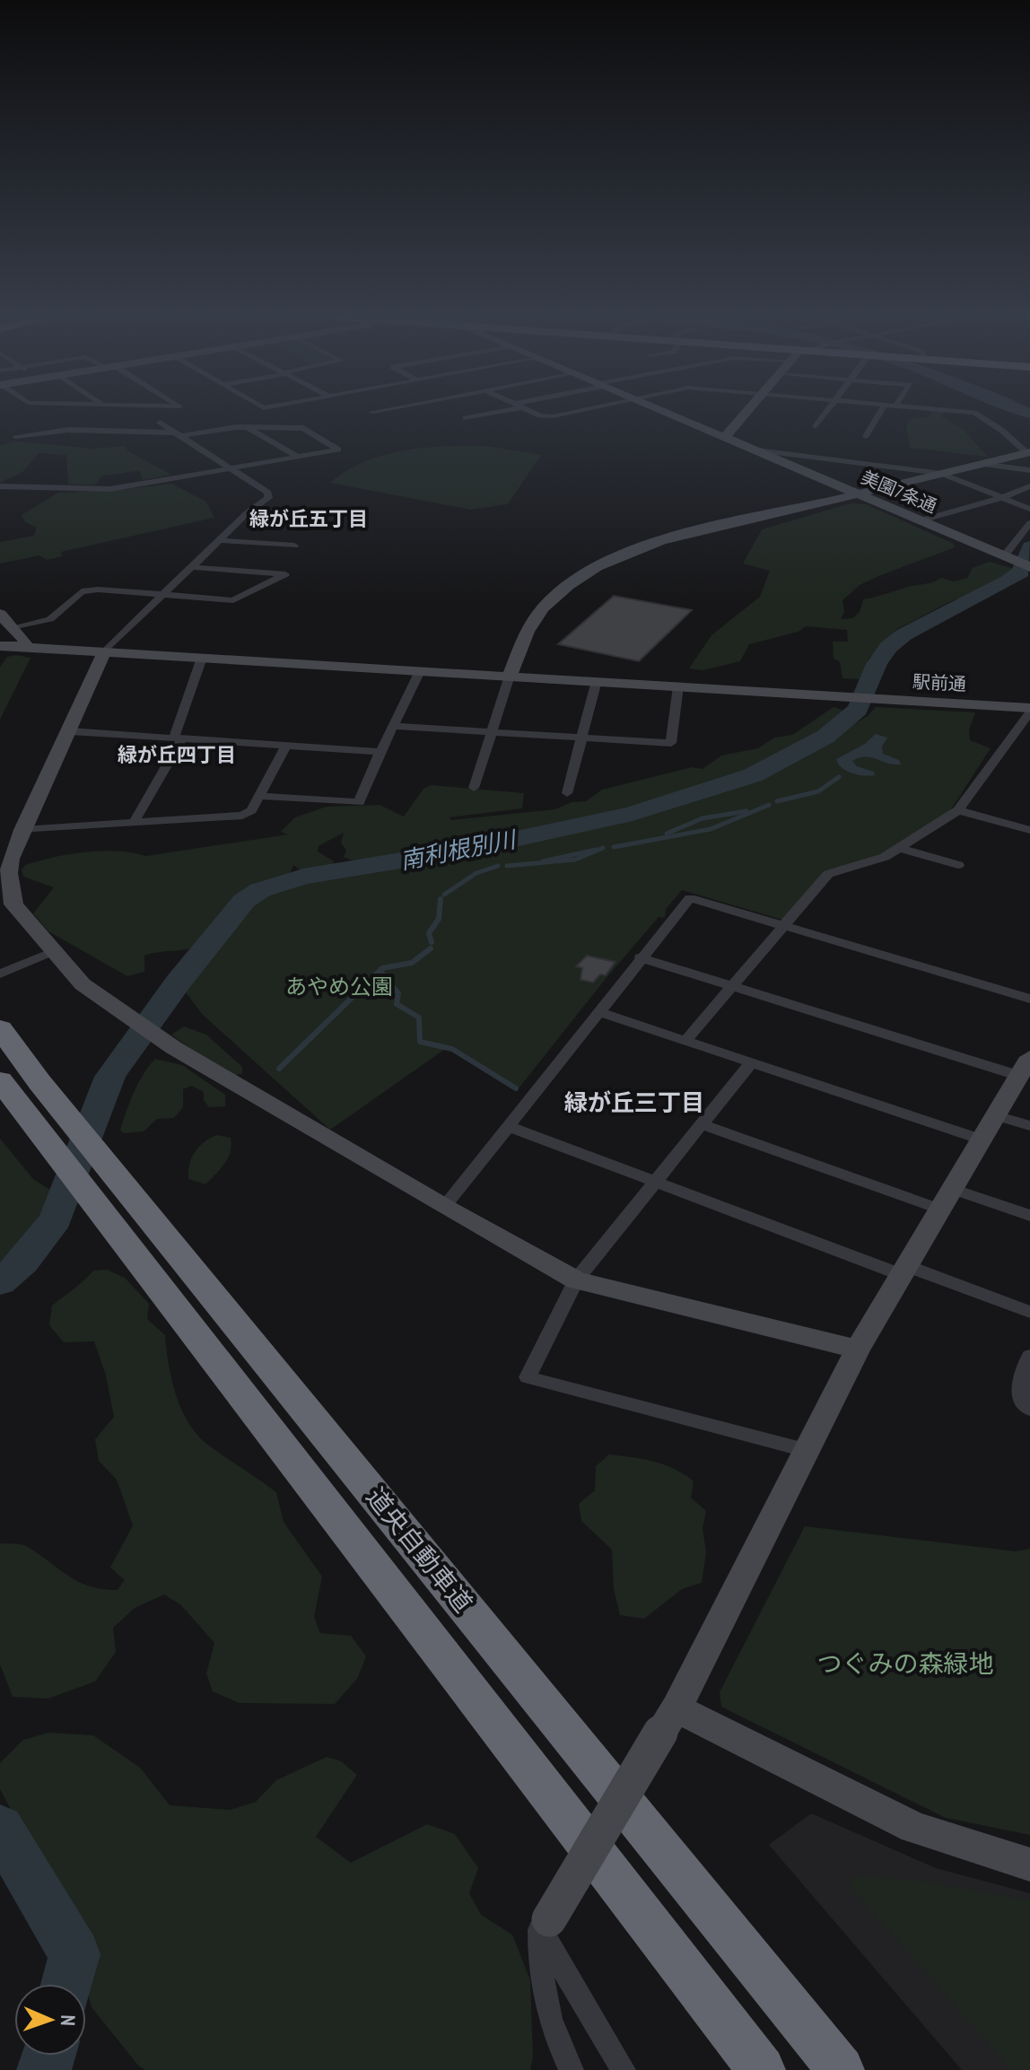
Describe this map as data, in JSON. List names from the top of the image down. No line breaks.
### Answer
{"streets":{"highway":["道央自動車道"],"street":["美園7条通","駅前通"]},"districts":["緑が丘五丁目","緑が丘四丁目","緑が丘三丁目"],"water":["南利根別川"],"parks":["あやめ公園","つぐみの森緑地"],"north":"right"}
